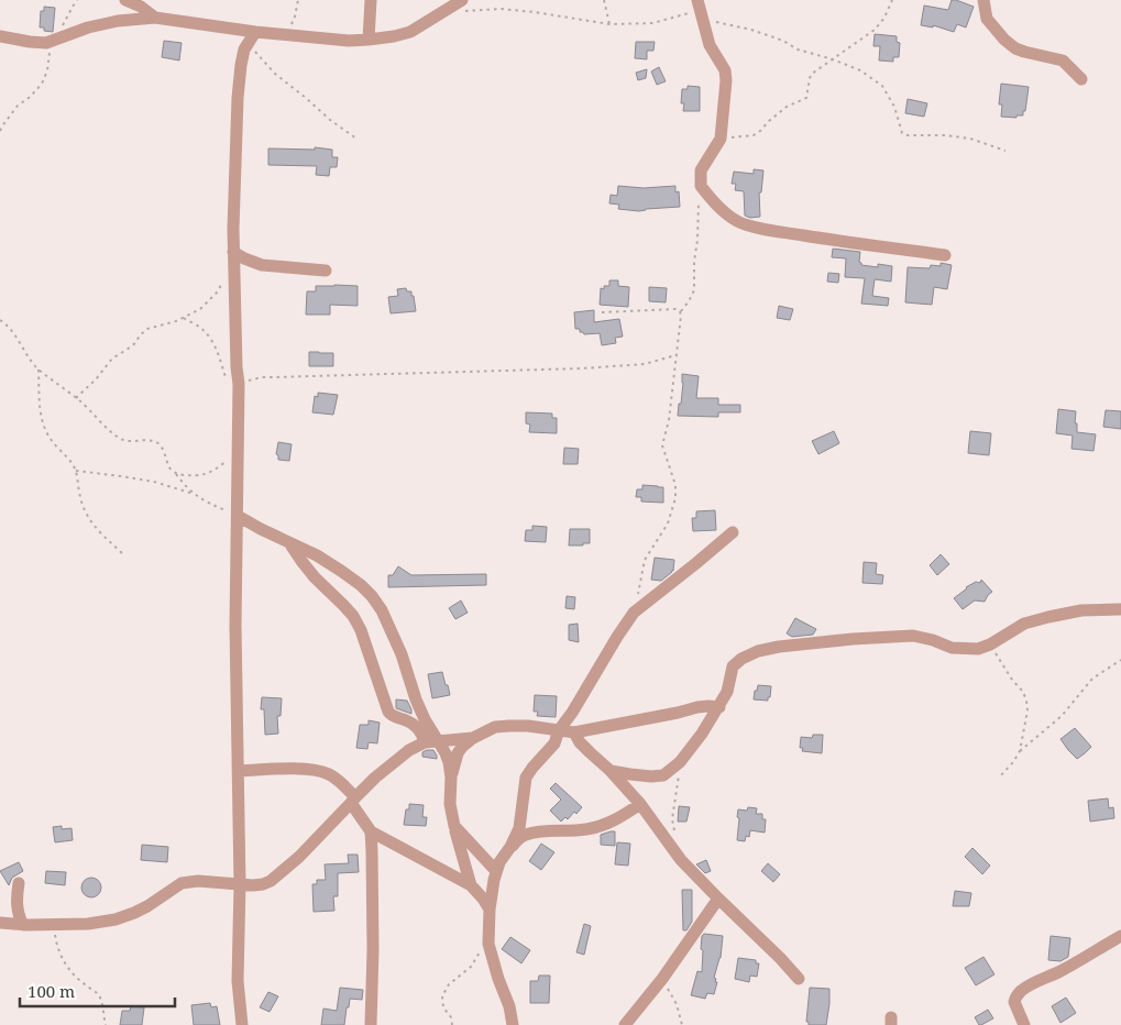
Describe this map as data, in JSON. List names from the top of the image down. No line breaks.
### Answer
{"scale_bar":"100 m"}
